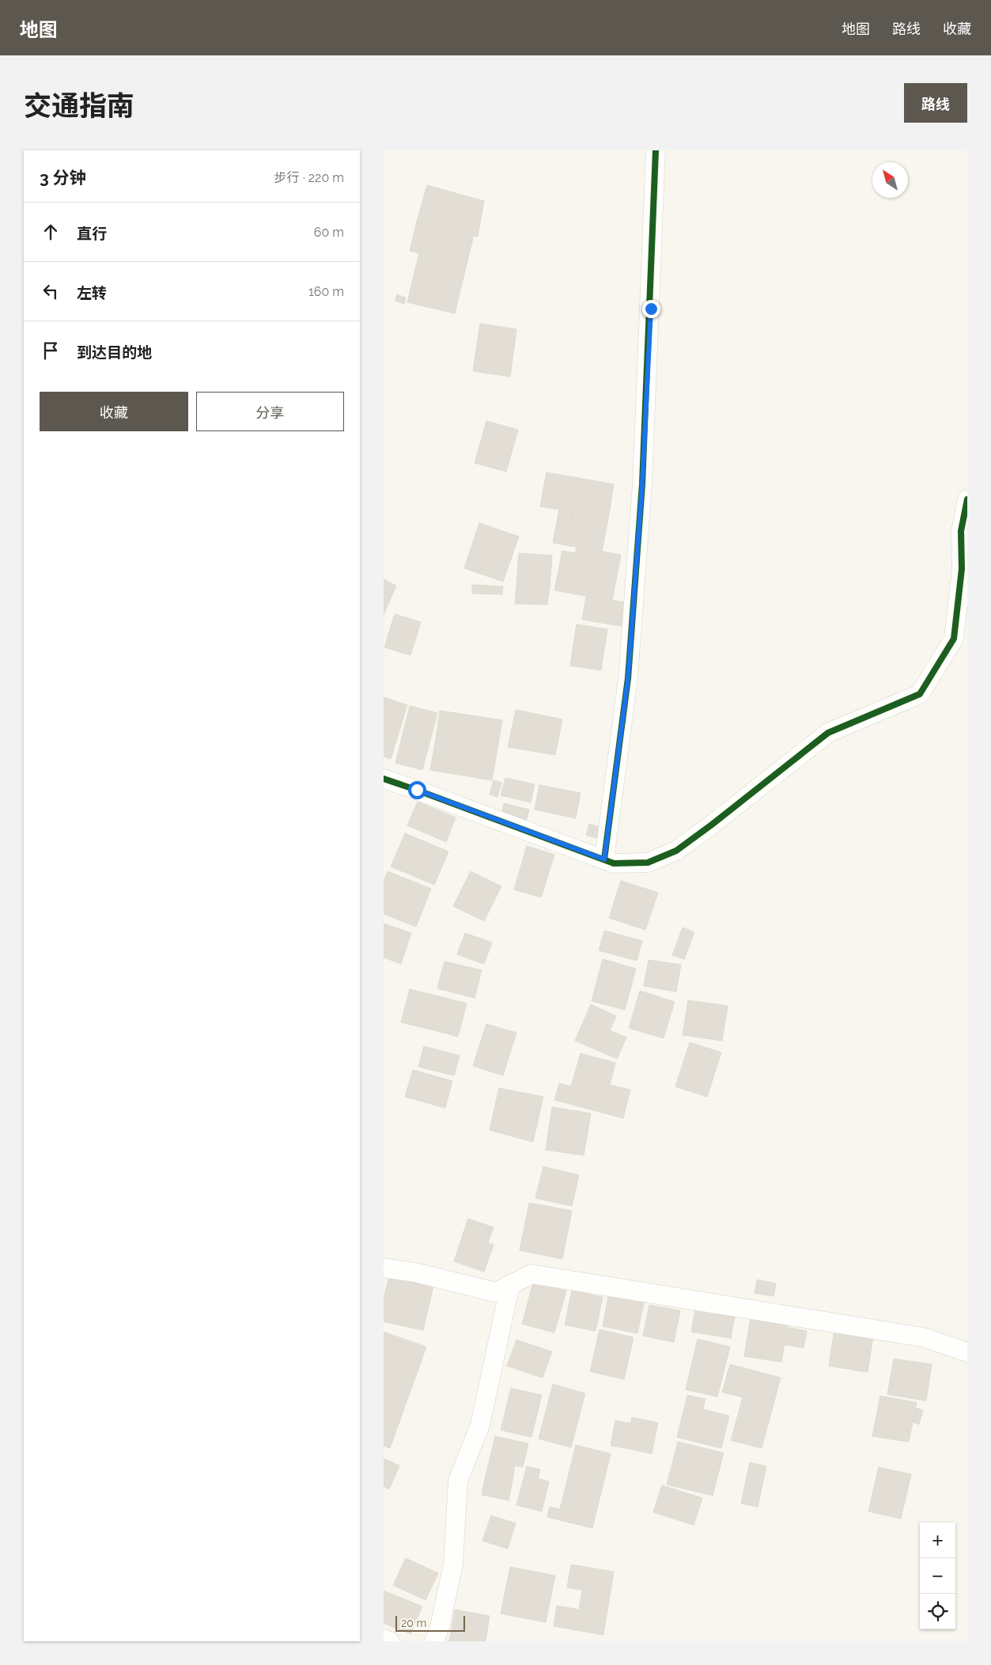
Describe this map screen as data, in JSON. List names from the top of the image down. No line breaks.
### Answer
{"scale_bar":"20 m","north":"top left","page":{"header":"地图","nav":["地图","路线","收藏"],"title":"交通指南","buttons":["路线",["收藏","分享"]],"heading":["3 分钟","步行 · 220 m"],"list":[["直行","60 m"],["左转","160 m"],"到达目的地"],"map_buttons":["+","−"],"scale":"20 m"}}
